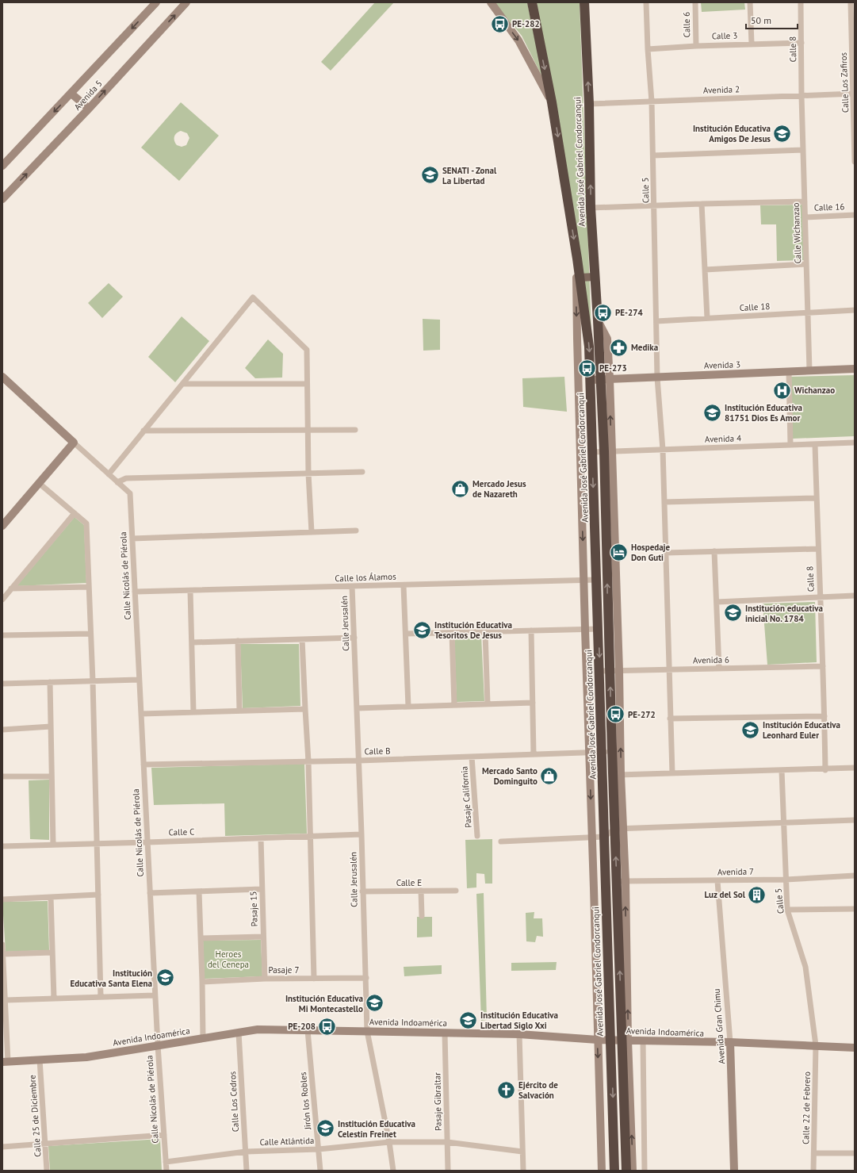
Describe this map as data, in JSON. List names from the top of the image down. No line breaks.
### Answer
{"streets":{"highway":["Avenida José Gabriel Condorcanqui"],"street":["Calle 6","Calle 3","Calle 8","Calle Los Zafiros","Avenida 2","Avenida 5","Calle 5","Calle 16","Calle Wichanzao","Calle 18","Avenida 3","Avenida 4","Calle Nicolás de Piérola","Calle los Álamos","Calle Jerusalén","Avenida 6","Calle B","Pasaje California","Calle C","Avenida 7","Calle E","Pasaje 15","Pasaje 7","Avenida Indoamérica","Avenida Gran Chimu","Jirón los Robles","Calle Los Cedros","Pasaje Gibraltar","Calle 22 de Febrero","Calle 25 de Diciembre","Calle Atlántida"]},"crossings":[["Calle 6","Calle 3"],["Calle 3","Calle 8"],["Calle 3","Calle 5"],["Calle 8","Avenida 2"],["Calle 8","Calle Wichanzao"],["Calle 8","Avenida 4"],["Calle 8","Avenida 6"],["Calle Los Zafiros","Avenida 2"],["Avenida 2","Avenida José Gabriel Condorcanqui"],["Avenida 2","Calle 5"],["Avenida 2","Calle Wichanzao"],["Avenida José Gabriel Condorcanqui","Avenida 3"],["Avenida José Gabriel Condorcanqui","Avenida 4"],["Avenida José Gabriel Condorcanqui","Calle los Álamos"],["Avenida José Gabriel Condorcanqui","Avenida 6"],["Avenida José Gabriel Condorcanqui","Calle B"],["Avenida José Gabriel Condorcanqui","Avenida 7"],["Avenida José Gabriel Condorcanqui","Avenida Indoamérica"],["Calle 5","Calle 18"],["Calle 5","Avenida 3"],["Calle 5","Avenida 4"],["Calle 5","Avenida 6"],["Calle 5","Avenida 7"],["Calle 5","Avenida Indoamérica"],["Calle 5","Calle 22 de Febrero"],["Calle 16","Calle Wichanzao"],["Calle Wichanzao","Calle 18"],["Calle Wichanzao","Avenida 3"],["Calle Nicolás de Piérola","Calle los Álamos"],["Calle Nicolás de Piérola","Calle B"],["Calle Nicolás de Piérola","Calle C"],["Calle Nicolás de Piérola","Avenida Indoamérica"],["Calle Nicolás de Piérola","Calle Atlántida"],["Calle los Álamos","Calle Jerusalén"],["Calle Jerusalén","Calle B"],["Calle Jerusalén","Calle C"],["Calle Jerusalén","Calle E"],["Calle Jerusalén","Pasaje 7"],["Calle Jerusalén","Avenida Indoamérica"],["Calle Jerusalén","Calle Atlántida"],["Calle B","Pasaje California"],["Calle C","Pasaje 15"],["Avenida 7","Avenida Gran Chimu"],["Pasaje 15","Pasaje 7"],["Avenida Indoamérica","Avenida Gran Chimu"],["Avenida Indoamérica","Jirón los Robles"],["Avenida Indoamérica","Calle Los Cedros"],["Avenida Indoamérica","Pasaje Gibraltar"],["Avenida Indoamérica","Calle 22 de Febrero"],["Avenida Indoamérica","Calle 25 de Diciembre"],["Jirón los Robles","Calle Atlántida"],["Calle Los Cedros","Calle Atlántida"],["Pasaje Gibraltar","Calle Atlántida"]],"parks":["Heroes del Cenepa"],"places":{"bus stop":["PE-282","PE-274","PE-273","PE-272","PE-208"],"school or university":["Institución Educativa Amigos De Jesus","SENATI - Zonal La Libertad","Institución Educativa 81751 Dios Es Amor","Institución educativa inicial No. 1784","Institución Educativa Tesoritos De Jesus","Institución Educativa Leonhard Euler","Institución Educativa Santa Elena","Institución Educativa Mi Montecastello","Institución Educativa Libertad Siglo Xxi","Institución Educativa Celestin Freinet"],"pharmacy":["Medika"],"hospital":["Wichanzao"],"shop":["Mercado Jesus de Nazareth","Mercado Santo Dominguito"],"hotel":["Hospedaje Don Guti"],"building":["Luz del Sol"],"church":["Ejército de Salvación"]},"scale_bar":"50 m"}
